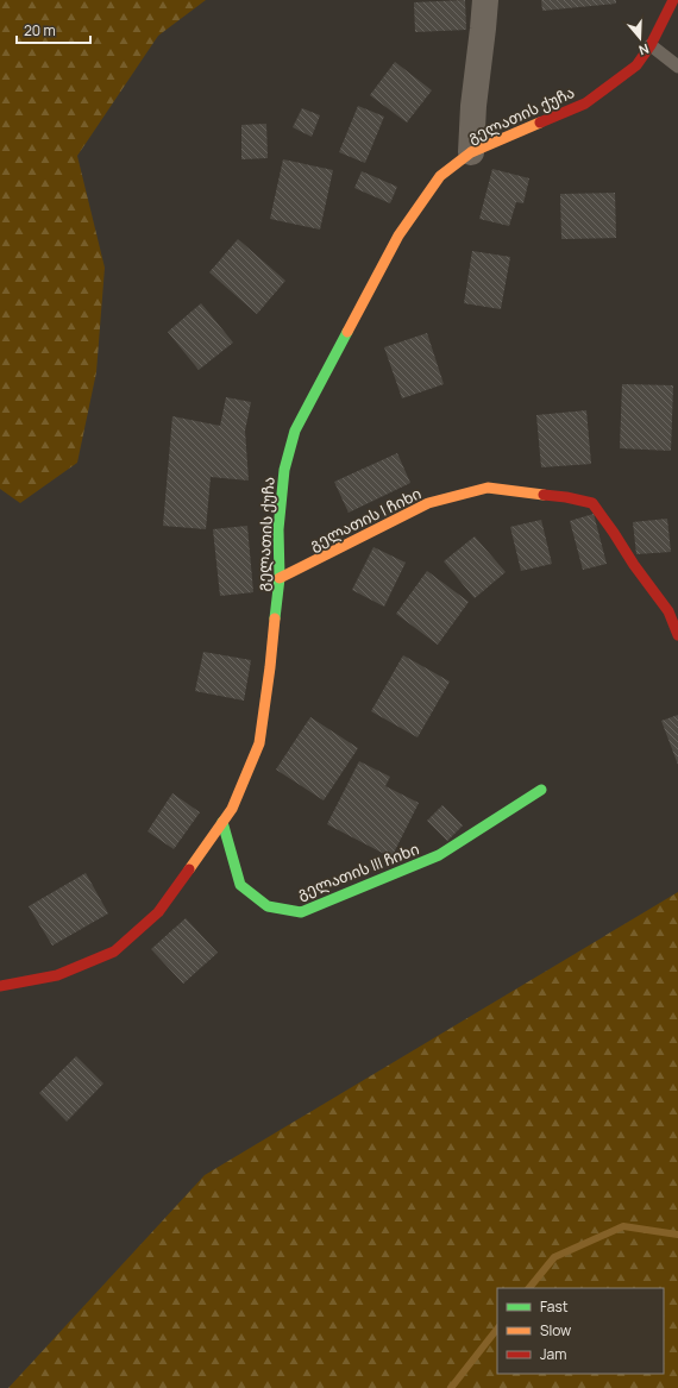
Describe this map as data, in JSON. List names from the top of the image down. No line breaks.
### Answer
{"streets":{"main road":["გელათის ქუჩა","გელათის I ჩიხი","გელათის III ჩიხი"]},"crossings":[["გელათის ქუჩა","გელათის I ჩიხი"],["გელათის ქუჩა","გელათის III ჩიხი"]],"legend":["Fast","Slow","Jam"],"scale_bar":"20 m","north":"bottom"}
